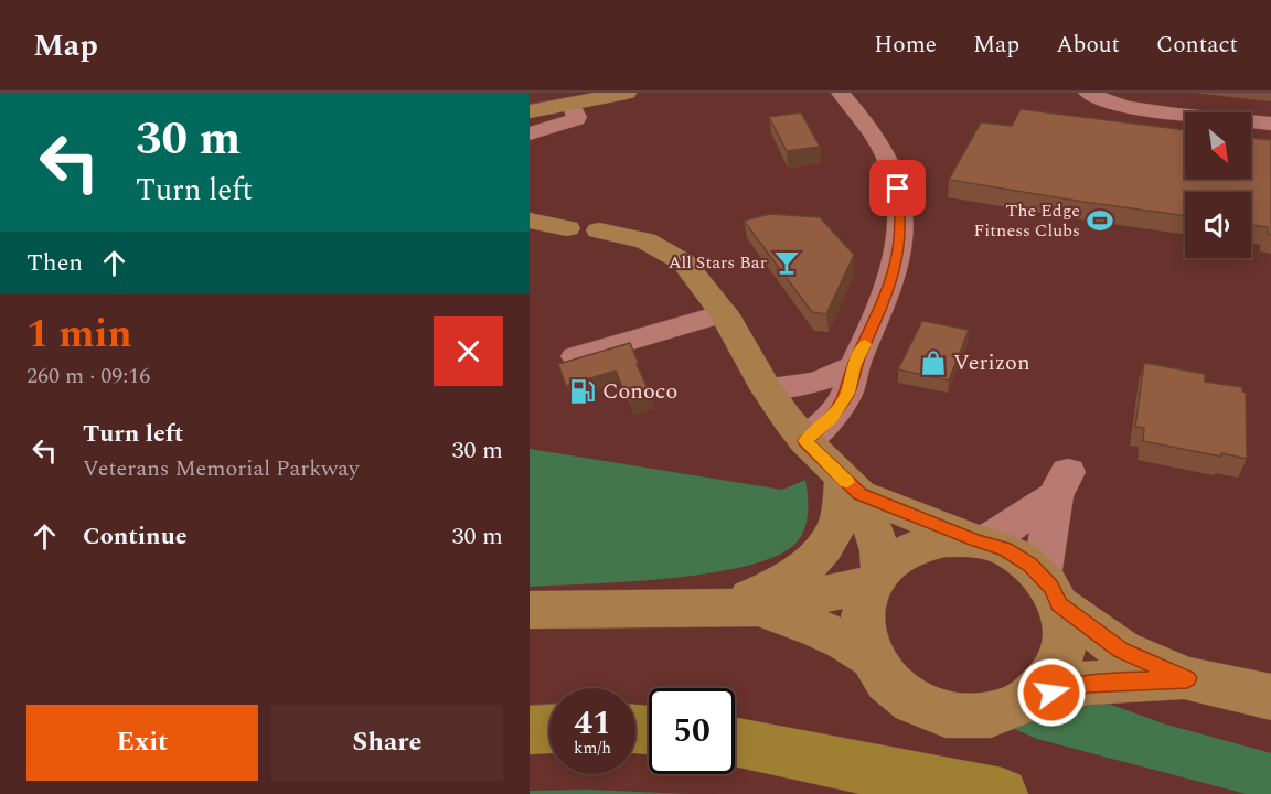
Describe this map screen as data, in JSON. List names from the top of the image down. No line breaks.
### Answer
{"places":{"sports":["The Edge Fitness Clubs"],"bar":["All Stars Bar"],"shop":["Verizon"],"fuel station":["Conoco"]},"north":"bottom right","page":{"header":"Map","nav":["Home","Map","About","Contact"],"turn":["30 m","Turn left"],"then":"Then","heading":["1 min","260 m · 09:16"],"list":[{"name":"Turn left","note":"Veterans Memorial Parkway","value":"30 m"},{"name":"Continue","value":"30 m"}],"speed":"41 km/h","limit":"50","buttons":["Exit","Share"]}}
